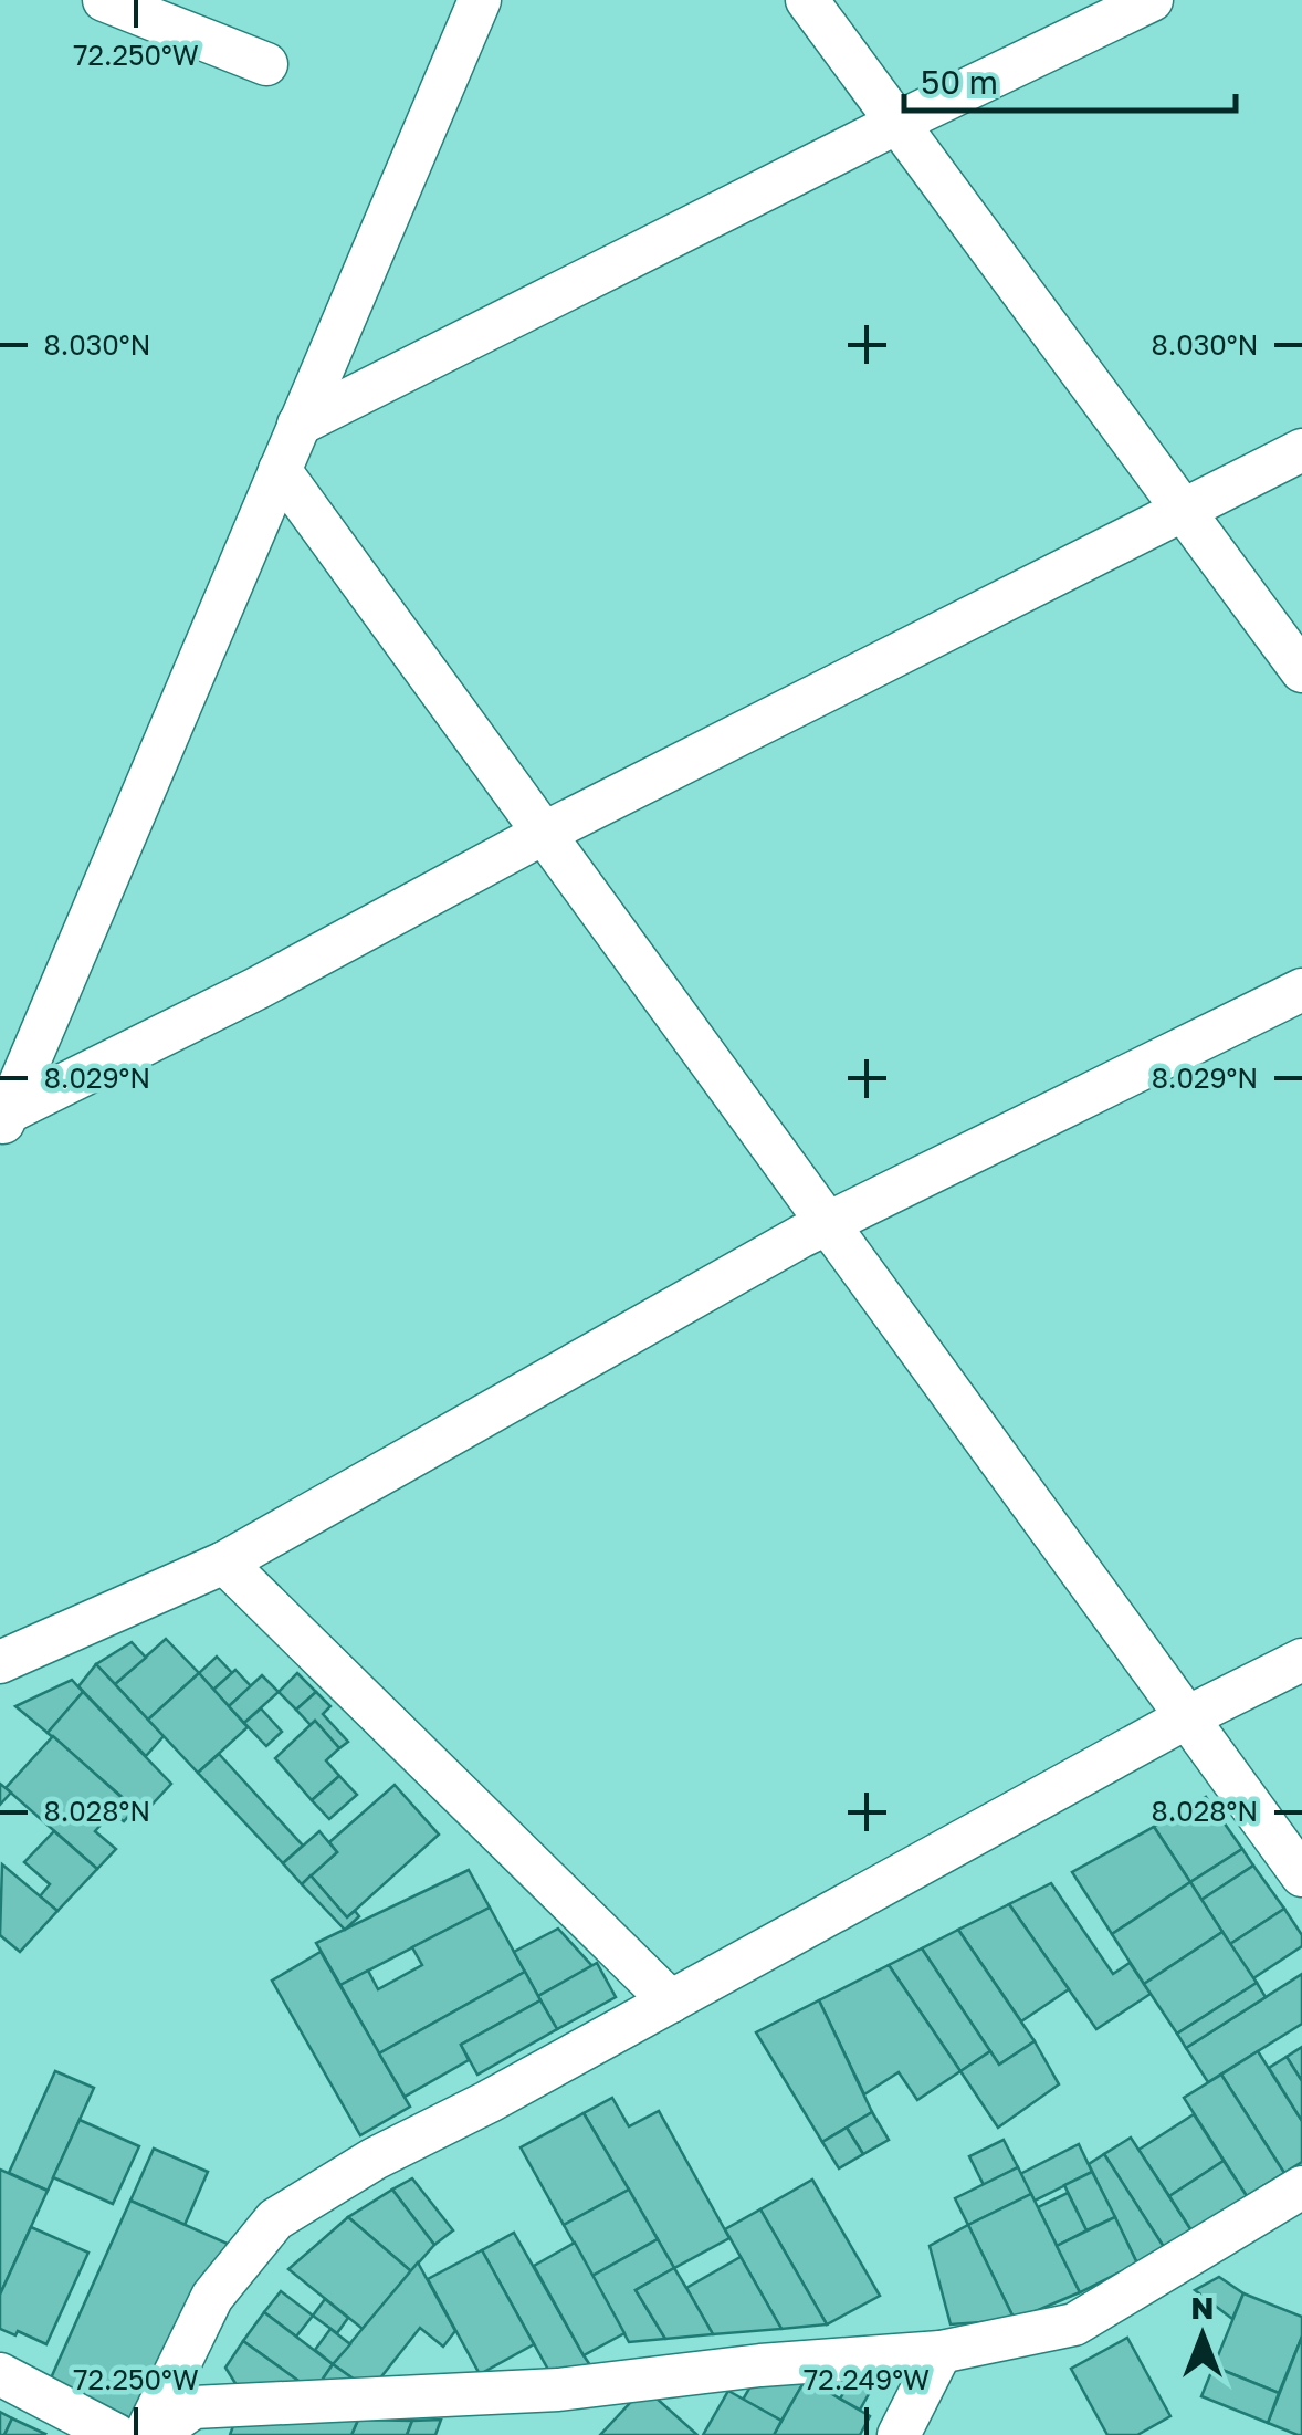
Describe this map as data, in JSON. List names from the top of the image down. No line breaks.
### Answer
{"scale_bar":"50 m","north":"top","coordinates":["72.250°W","8.030°N","8.029°N","8.028°N","72.249°W"]}
